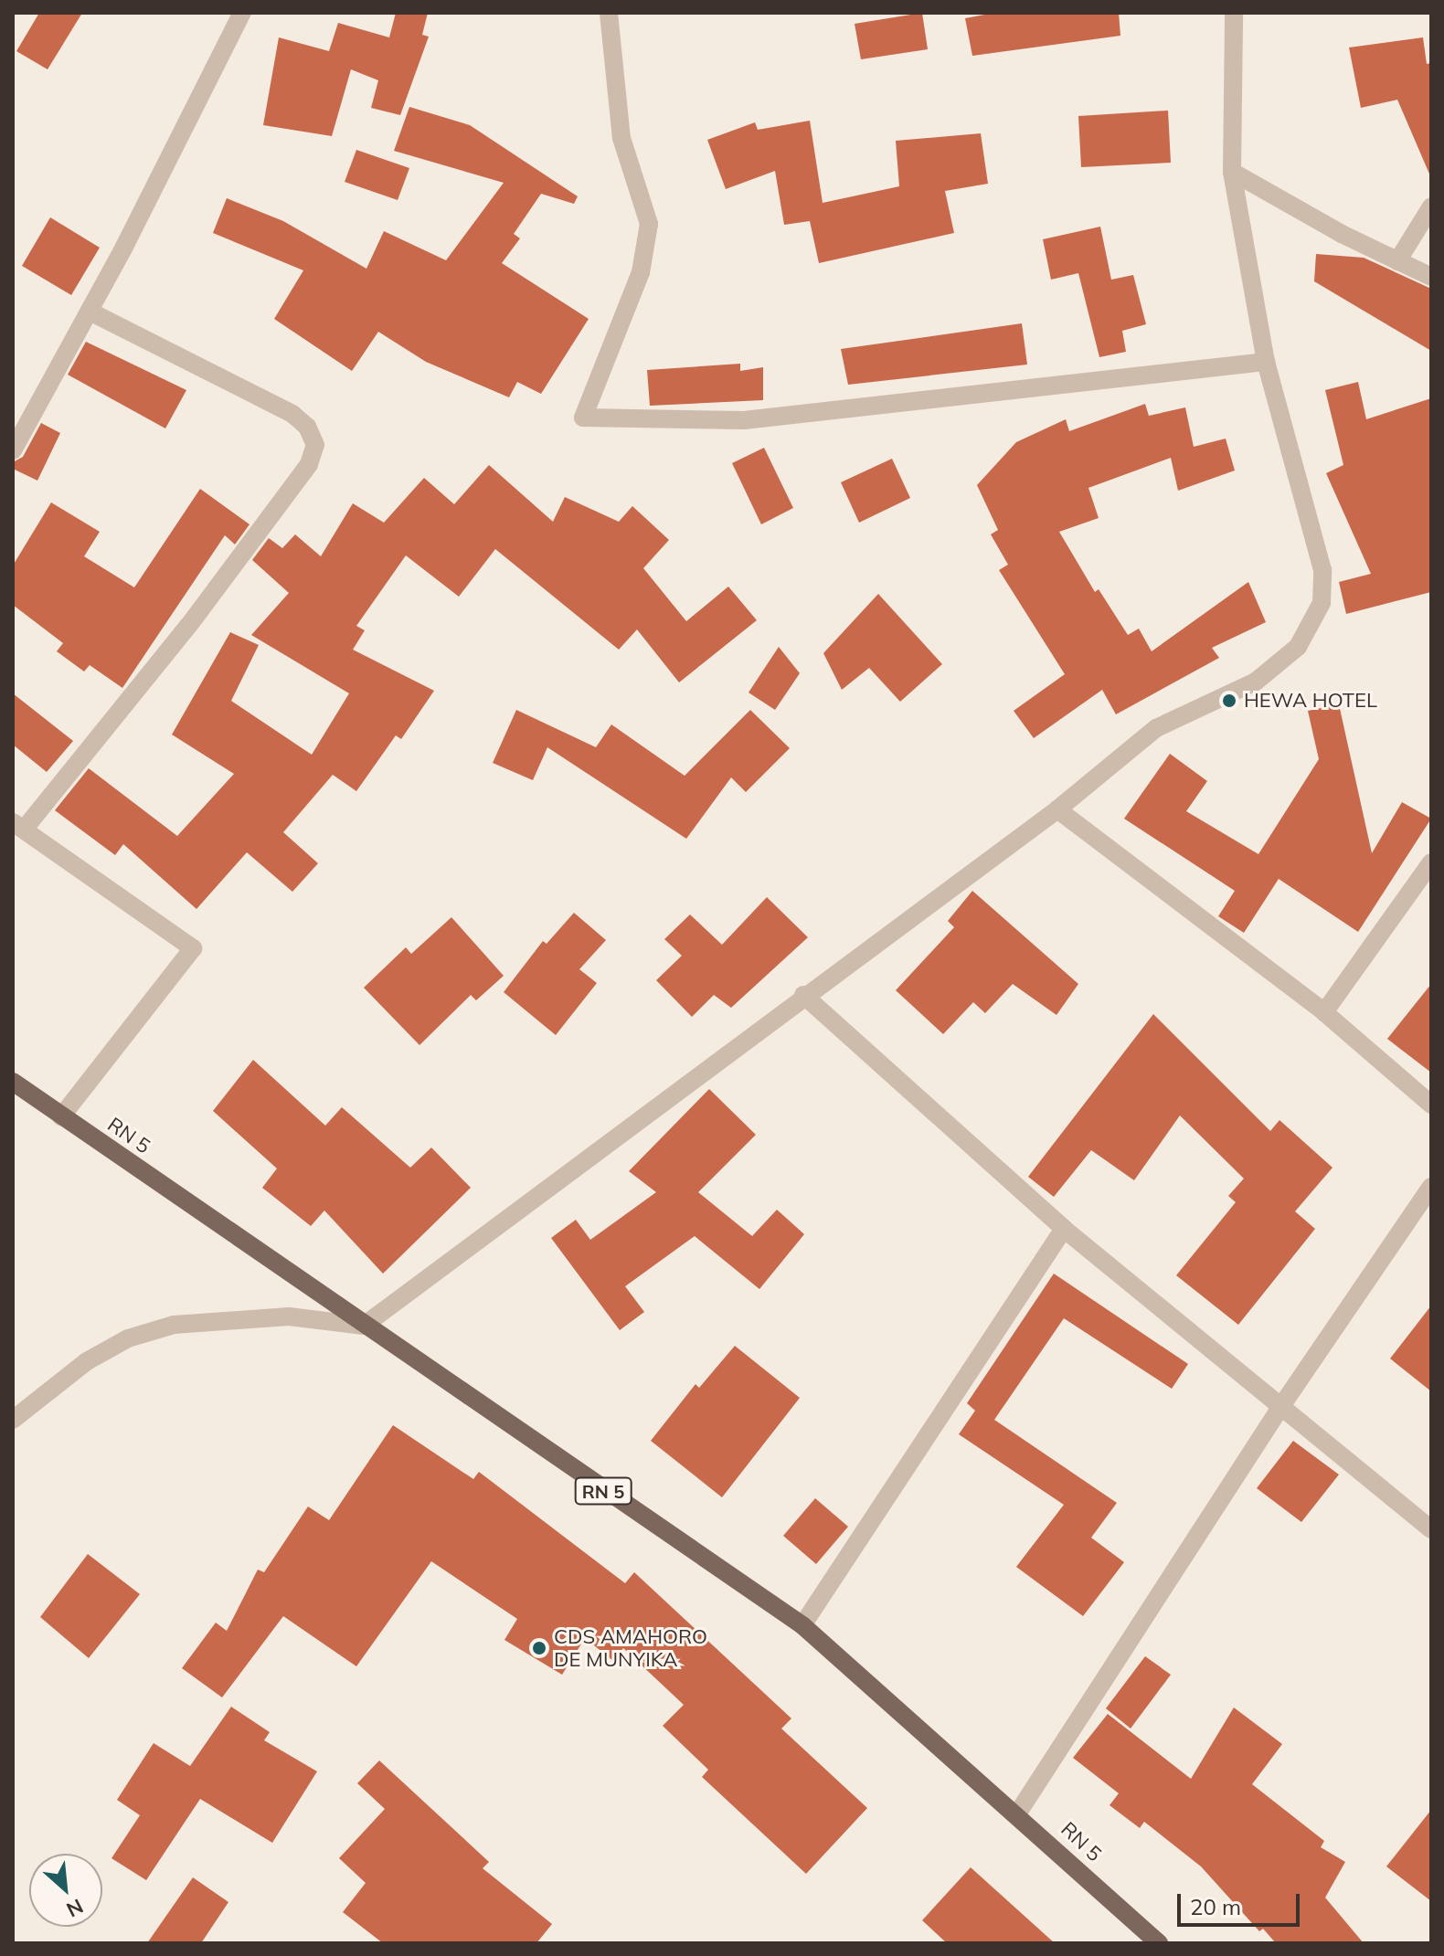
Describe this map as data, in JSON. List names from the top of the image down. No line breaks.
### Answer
{"streets":{"main road":["RN 5"]},"places":["HEWA HOTEL","CDS AMAHORO DE MUNYIKA"],"scale_bar":"20 m","north":"bottom right"}
